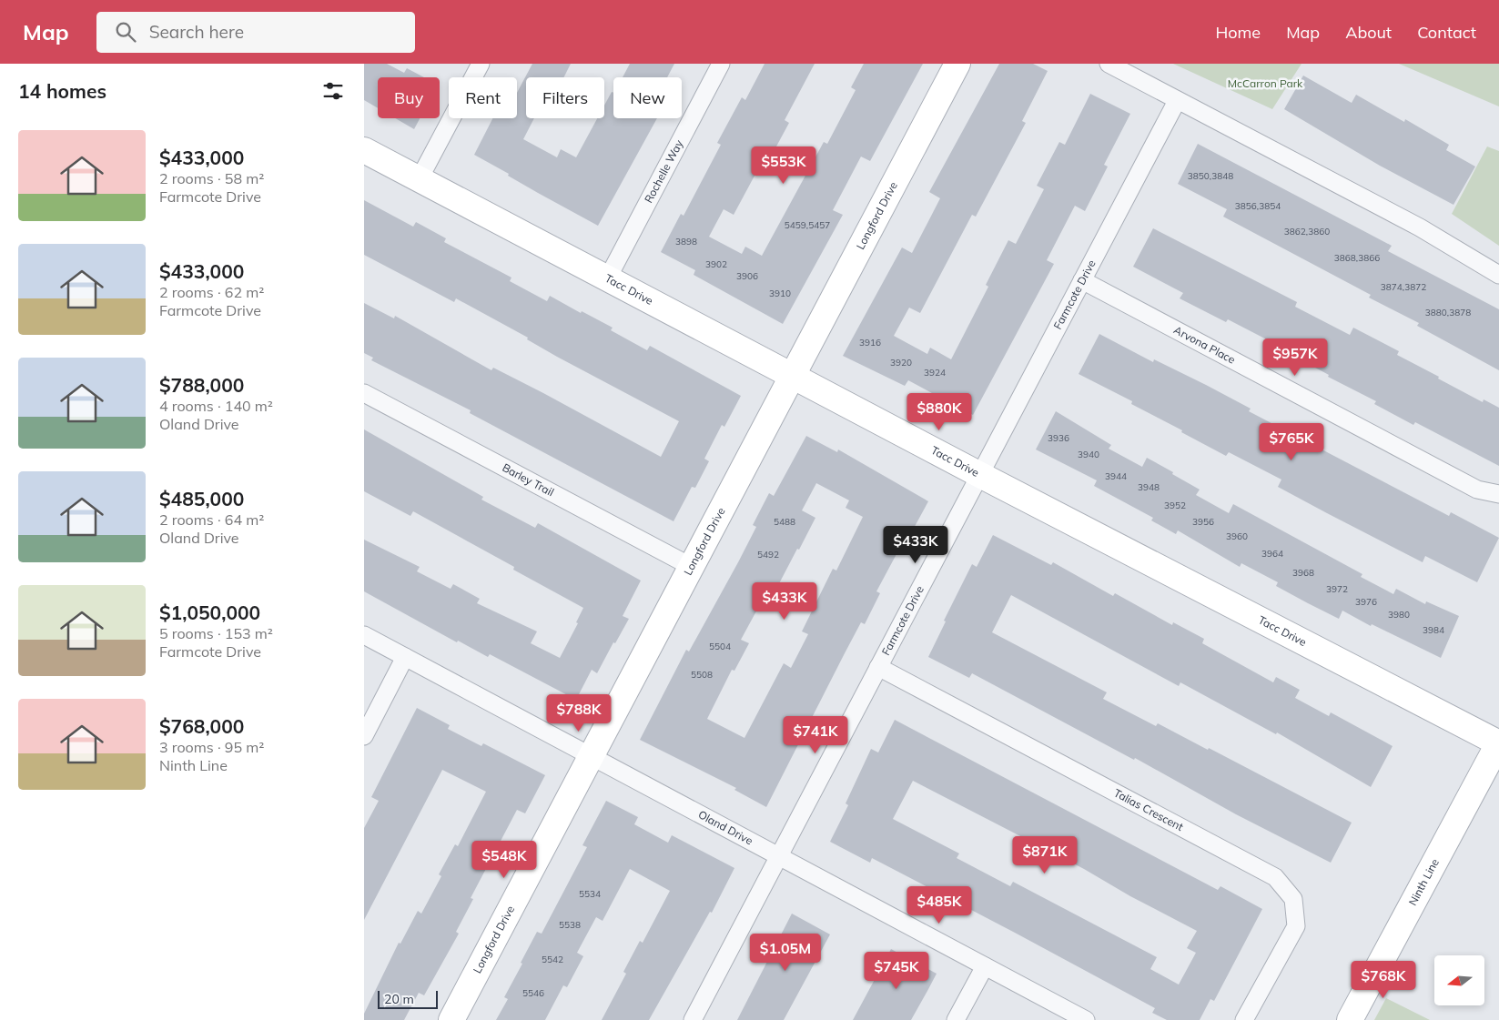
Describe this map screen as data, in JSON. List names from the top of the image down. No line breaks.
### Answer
{"streets":{"street":["Rochelle Way","Longford Drive","Tacc Drive","Farmcote Drive","Arvona Place","Barley Trail","Talias Crescent","Oland Drive","Ninth Line"]},"crossings":[["Rochelle Way","Tacc Drive"],["Longford Drive","Tacc Drive"],["Longford Drive","Barley Trail"],["Longford Drive","Oland Drive"],["Tacc Drive","Farmcote Drive"],["Tacc Drive","Ninth Line"],["Farmcote Drive","Arvona Place"],["Farmcote Drive","Talias Crescent"],["Farmcote Drive","Oland Drive"]],"parks":["McCarron Park"],"house_numbers":["3850,3848","3856,3854","5459,5457","3862,3860","3898","3868,3866","3902","3906","3874,3872","3910","3880,3878","3916","3920","3924","3936","3940","3944","3948","3952","5488","3956","3960","3964","5492","3968","3972","3976","3980","3984","5504","5508","5534","5538","5542","5546"],"scale_bar":"20 m","north":"left","page":{"header":"Map","search":"Search here","nav":["Home","Map","About","Contact"],"heading":"14 homes","chip":["Buy","Rent","Filters","New"],"list":[{"name":"$433,000","note":"2 rooms · 58 m² · Farmcote Drive"},{"name":"$433,000","note":"2 rooms · 62 m² · Farmcote Drive"},{"name":"$788,000","note":"4 rooms · 140 m² · Oland Drive"},{"name":"$485,000","note":"2 rooms · 64 m² · Oland Drive"},{"name":"$1,050,000","note":"5 rooms · 153 m² · Farmcote Drive"},{"name":"$768,000","note":"3 rooms · 95 m² · Ninth Line"}],"price":["$553K","$957K","$880K","$765K","$433K","$433K","$788K","$741K","$871K","$548K","$485K","$1.05M","$745K","$768K"],"scale":"20 m"}}
